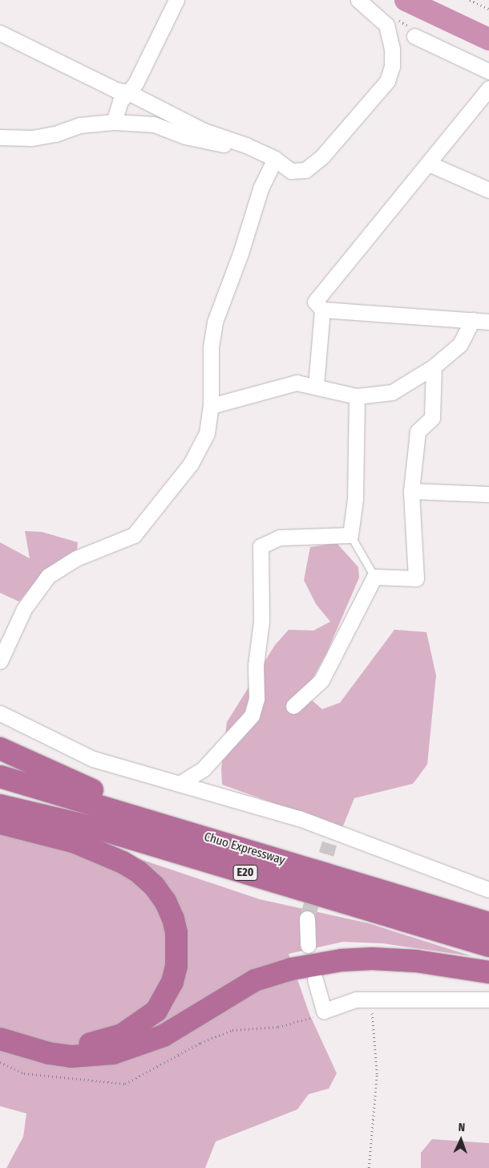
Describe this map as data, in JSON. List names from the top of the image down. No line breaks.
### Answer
{"streets":{"highway":["Chuo Expressway","E20"]},"north":"top"}
